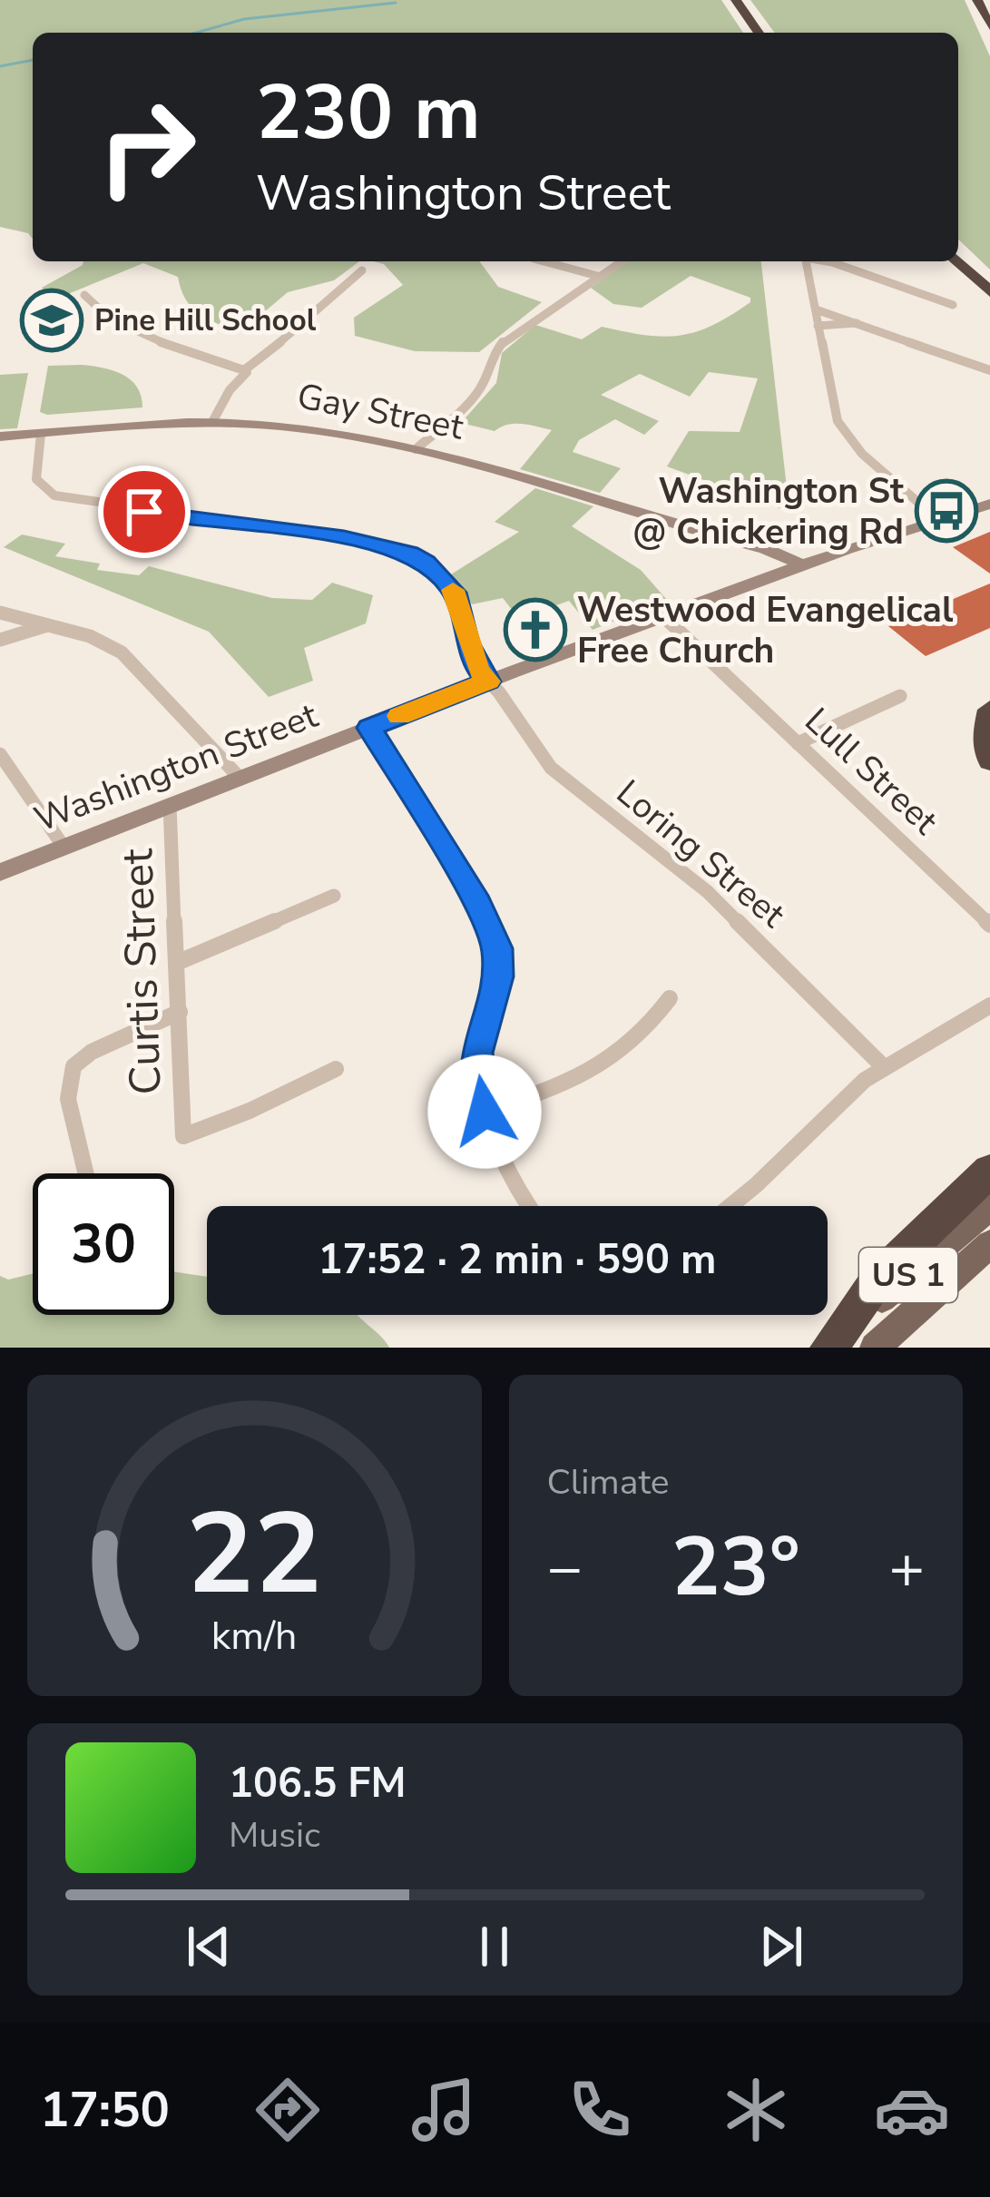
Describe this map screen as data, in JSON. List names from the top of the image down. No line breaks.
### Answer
{"streets":{"main road":["Gay Street","Washington Street","US 1"],"street":["Lull Street","Loring Street","Curtis Street"]},"crossings":[["Gay Street","Washington Street"],["Gay Street","Loring Street"],["Washington Street","Lull Street"],["Washington Street","Loring Street"],["Washington Street","Curtis Street"]],"places":{"school or university":["Pine Hill School"],"bus stop":["Washington St @ Chickering Rd"],"church":["Westwood Evangelical Free Church"]},"page":{"turn":["230 m","Washington Street"],"limit":"30","trip":"17:52 · 2 min · 590 m","tile":"Climate","heat":["−","23°","+"],"song":["106.5 FM","Music"],"tabs":"17:50","gauge":["22","km/h"]}}
